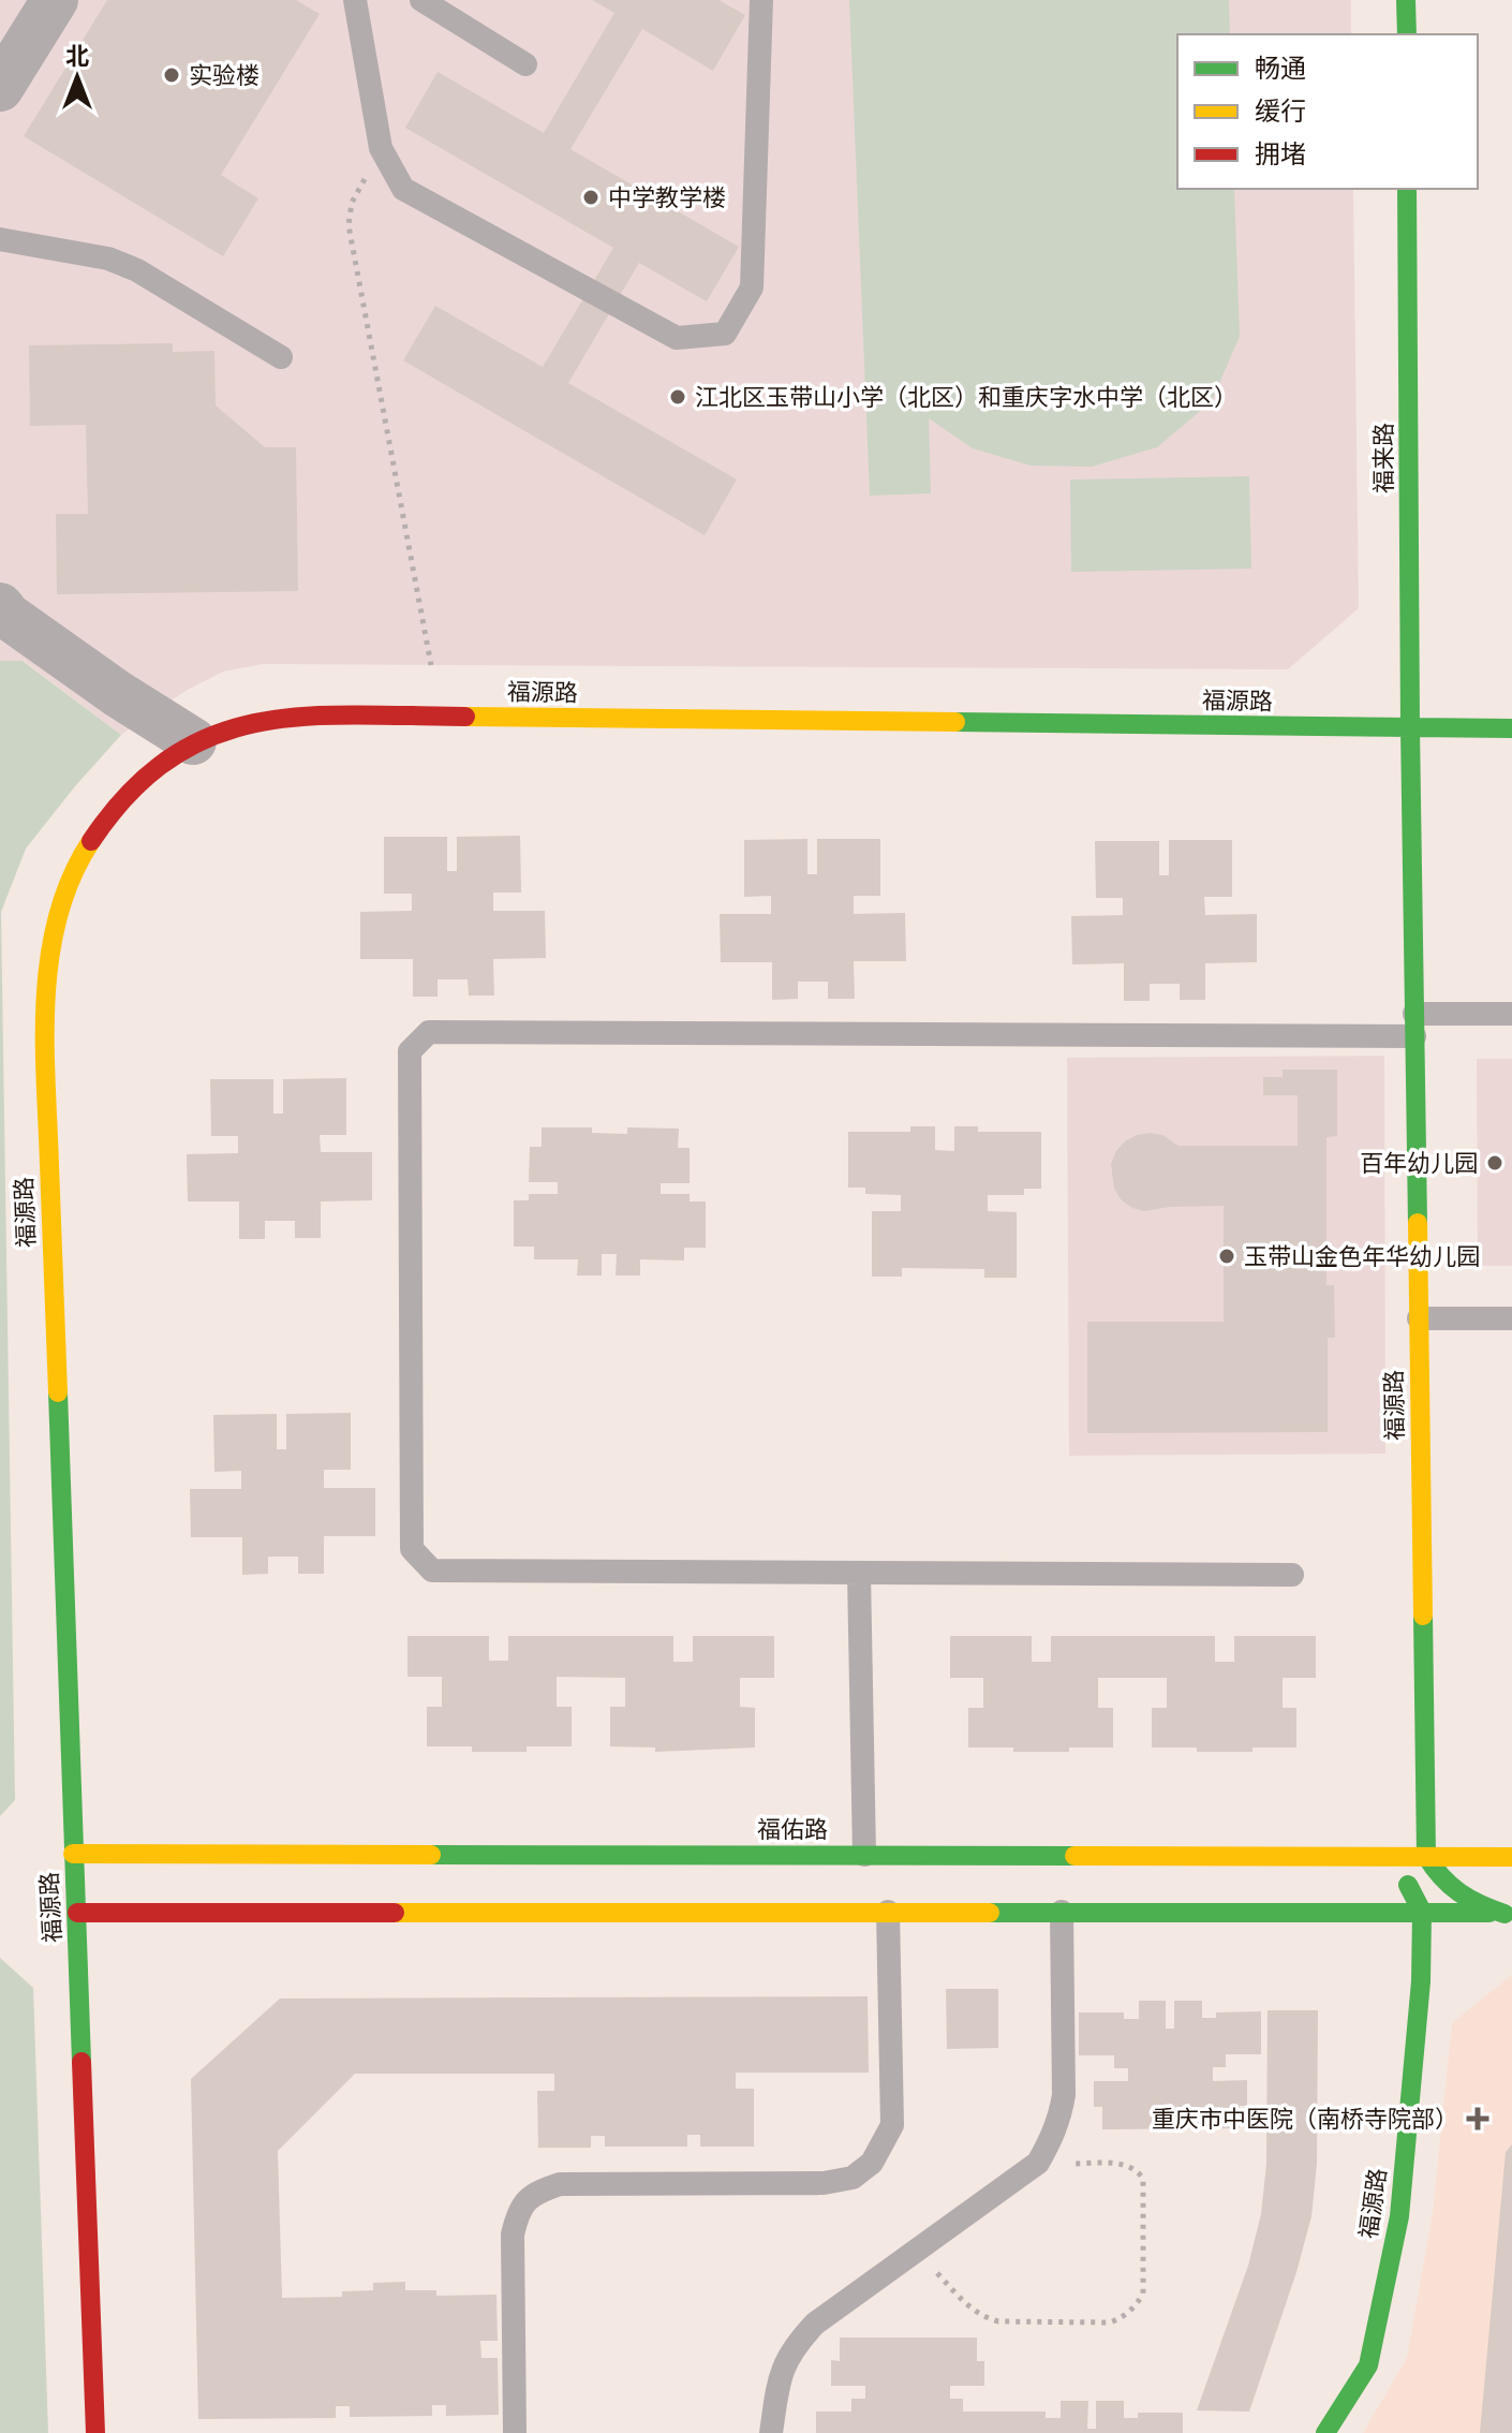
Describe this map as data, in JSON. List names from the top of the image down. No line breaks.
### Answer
{"streets":{"street":["福来路","福源路","福佑路"]},"crossings":[["福来路","福源路"],["福源路","福佑路"]],"places":{"other":["实验楼","中学教学楼","江北区玉带山小学（北区）和重庆字水中学（北区）","百年幼儿园","玉带山金色年华幼儿园"],"health":["重庆市中医院（南桥寺院部）"]},"legend":["畅通","缓行","拥堵"],"north":"top"}
